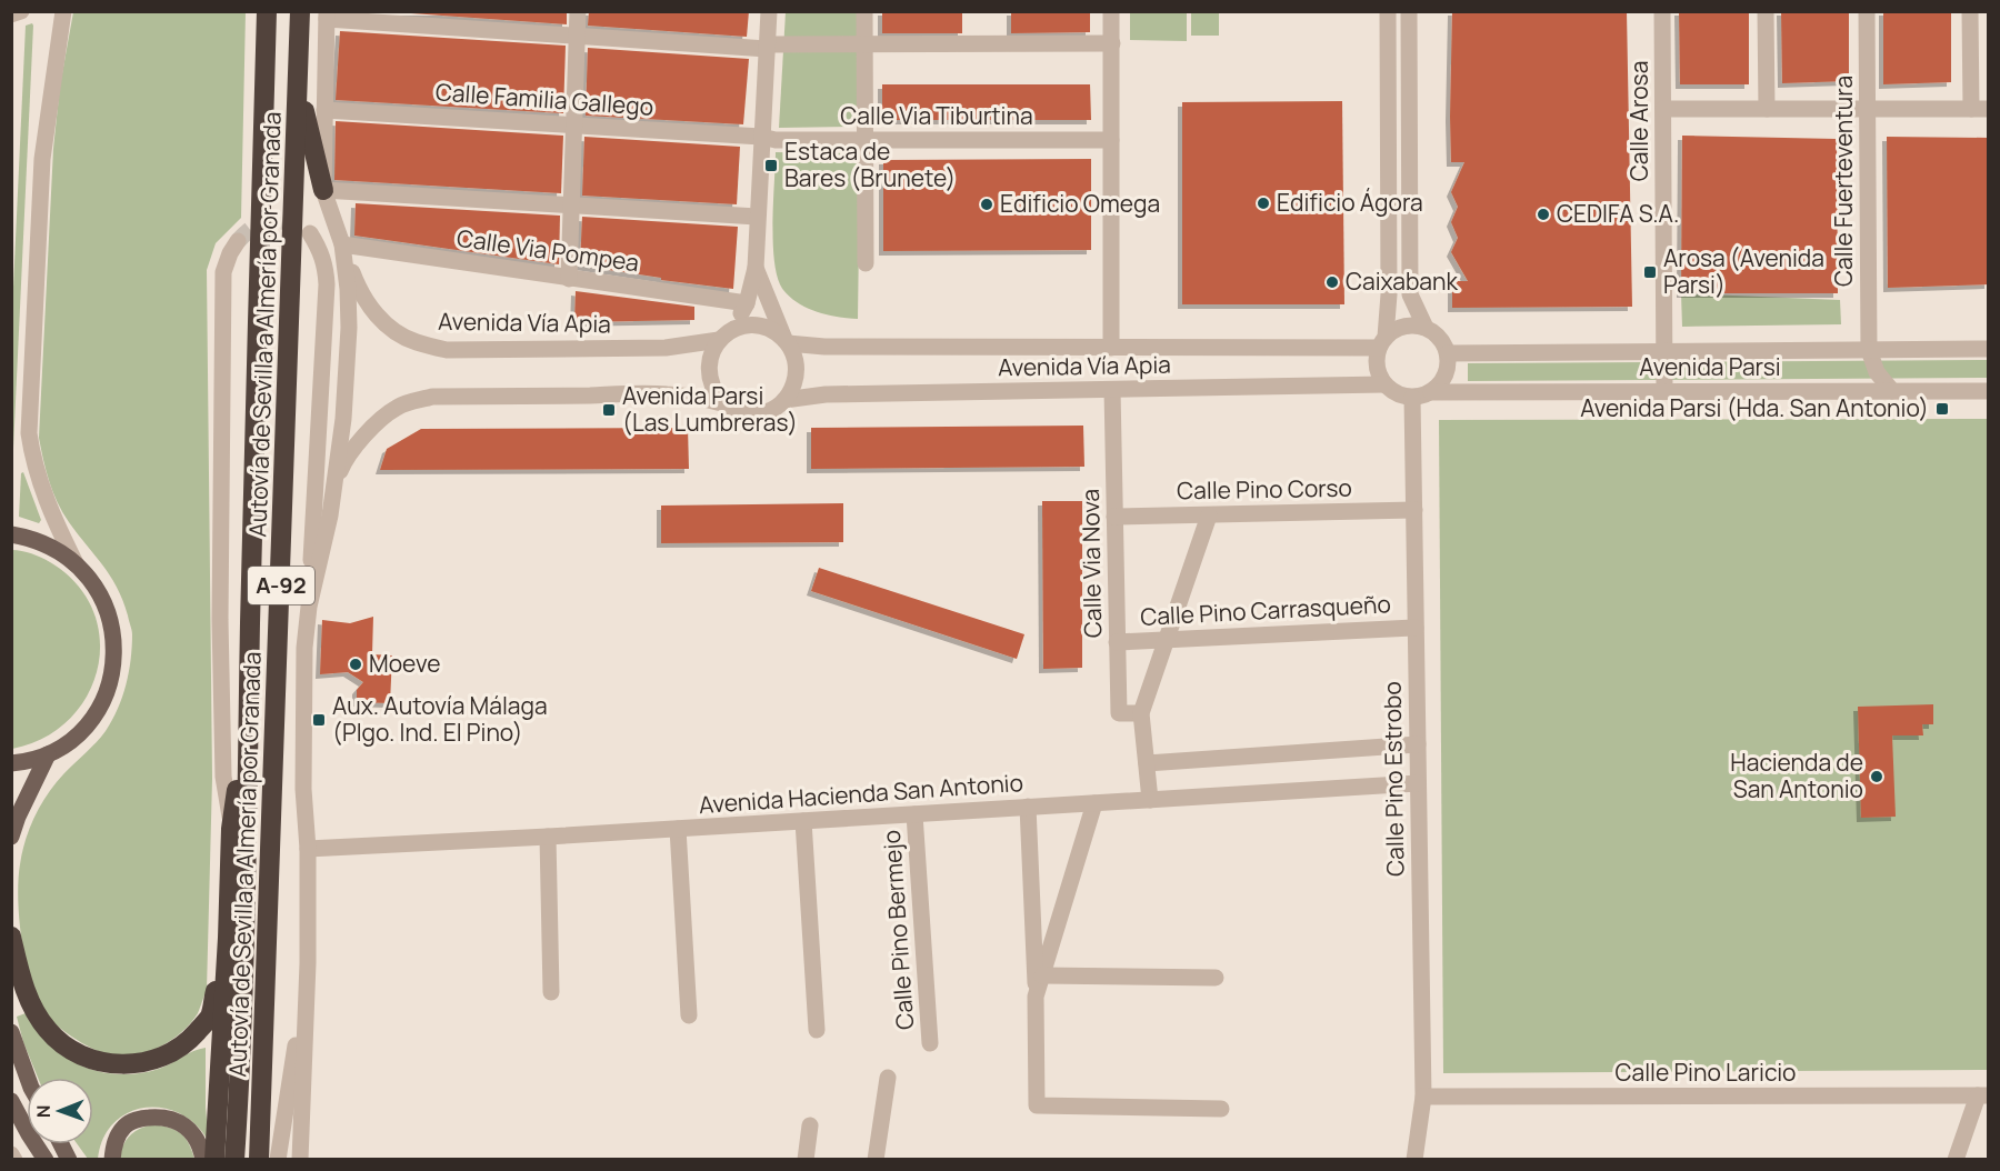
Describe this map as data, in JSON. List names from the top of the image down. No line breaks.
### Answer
{"streets":{"highway":["Autovía de Sevilla a Almería por Granada","A-92"],"street":["Calle Familia Gallego","Calle Via Tiburtina","Calle Arosa","Calle Fuerteventura","Calle Via Pompea","Avenida Vía Apia","Avenida Parsi","Calle Pino Corso","Calle Via Nova","Calle Pino Carrasqueño","Calle Pino Estrobo","Avenida Hacienda San Antonio","Calle Pino Bermejo","Calle Pino Laricio"]},"crossings":[["Calle Familia Gallego","Calle Via Tiburtina"],["Calle Arosa","Avenida Parsi"],["Calle Fuerteventura","Avenida Parsi"],["Calle Via Pompea","Avenida Vía Apia"],["Avenida Vía Apia","Avenida Parsi"],["Avenida Vía Apia","Calle Via Nova"],["Avenida Vía Apia","Calle Pino Estrobo"],["Avenida Parsi","Calle Pino Estrobo"],["Calle Pino Corso","Calle Via Nova"],["Calle Pino Corso","Calle Pino Estrobo"],["Calle Via Nova","Calle Pino Carrasqueño"],["Calle Pino Carrasqueño","Calle Pino Estrobo"],["Calle Pino Estrobo","Avenida Hacienda San Antonio"],["Calle Pino Estrobo","Calle Pino Laricio"],["Avenida Hacienda San Antonio","Calle Pino Bermejo"]],"places":{"transit":["Estaca de Bares (Brunete)","Arosa (Avenida Parsi)","Avenida Parsi (Hda. San Antonio)","Avenida Parsi (Las Lumbreras)","Aux. Autovía Málaga (Plgo. Ind. El Pino)"],"other":["Edificio Ágora","Edificio Omega","CEDIFA S.A.","Caixabank","Moeve","Hacienda de San Antonio"]},"north":"left"}
